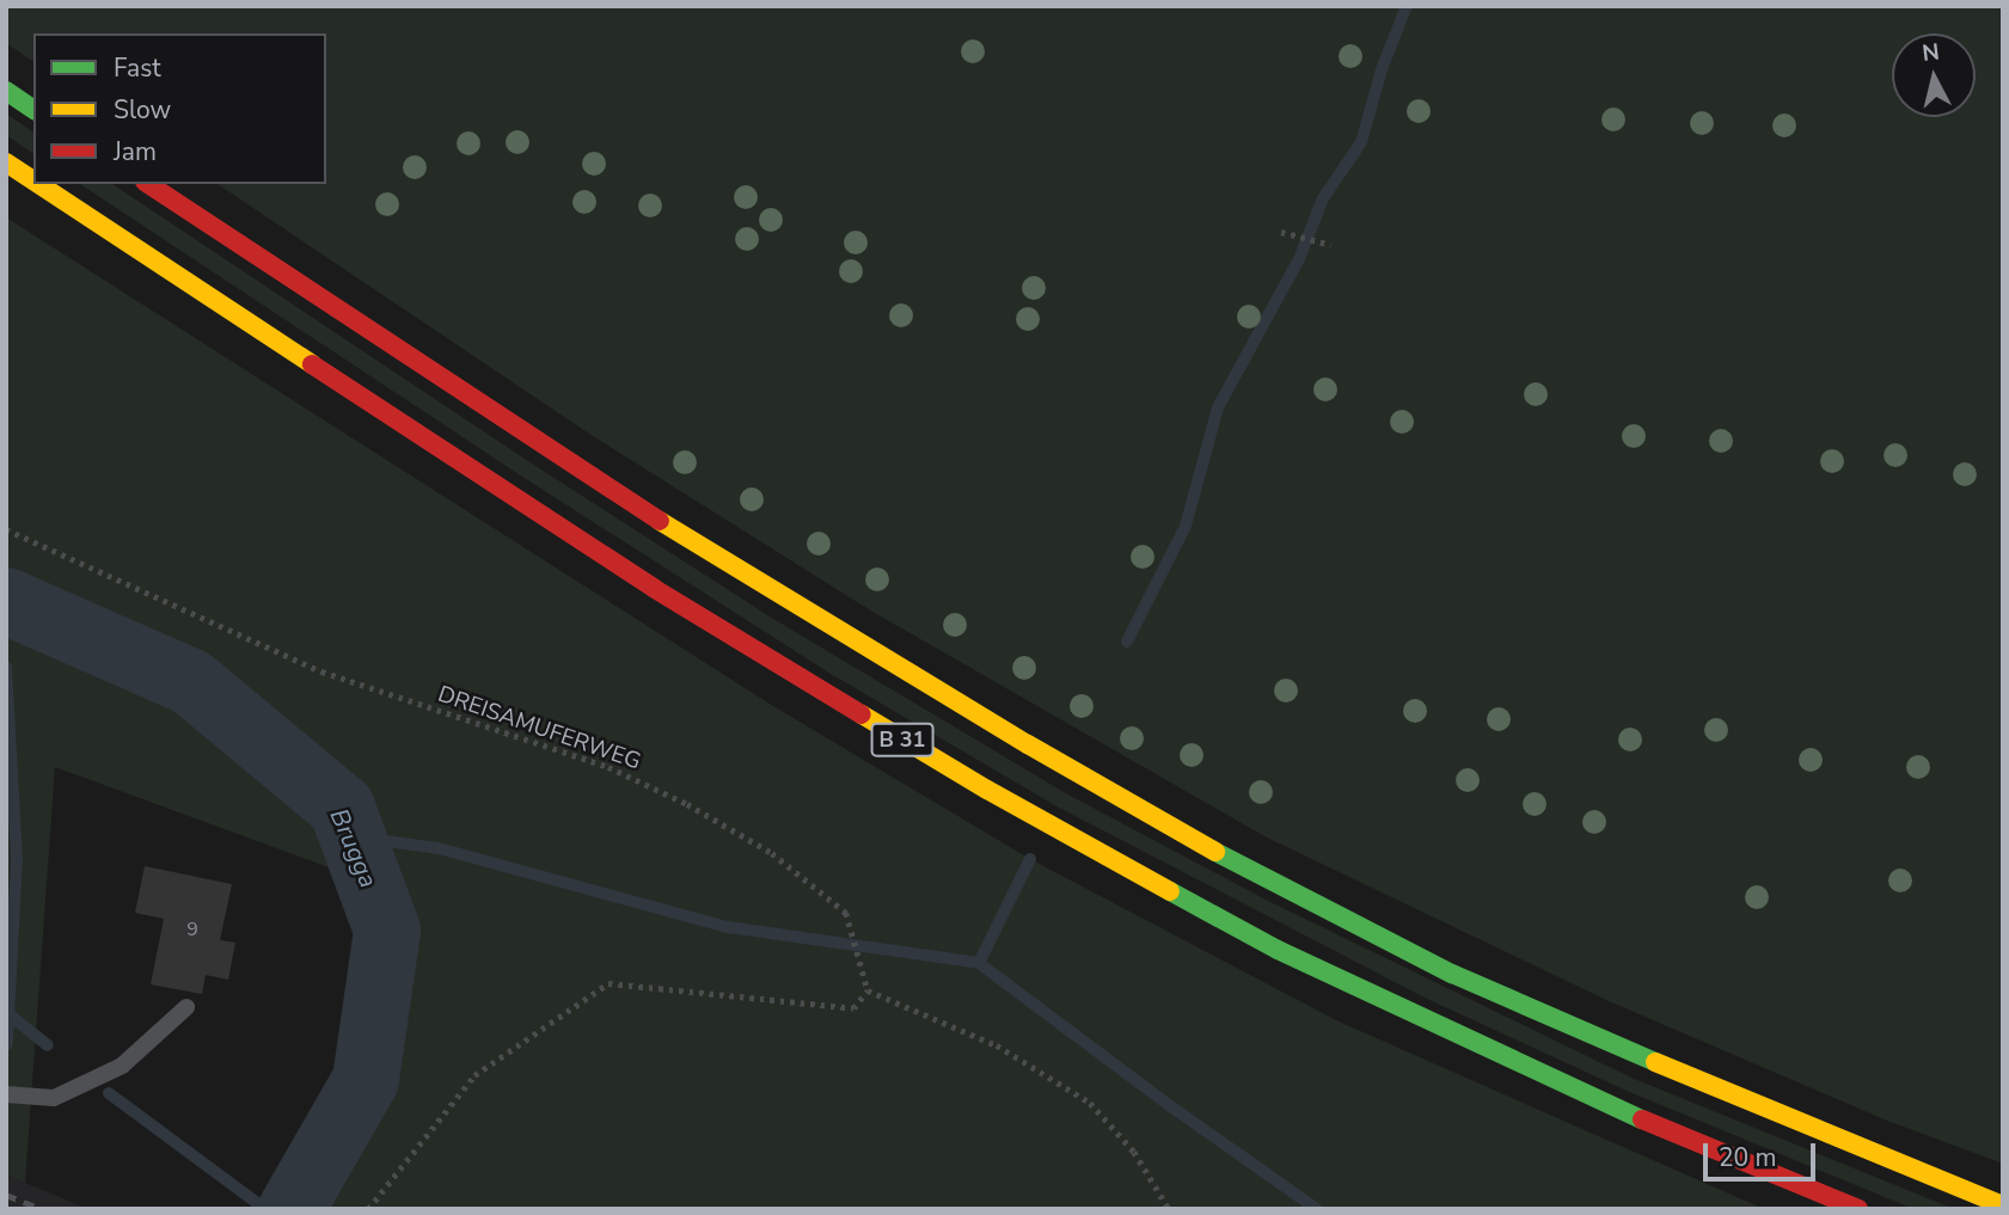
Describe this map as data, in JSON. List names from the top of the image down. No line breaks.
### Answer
{"streets":{"highway":["B 31"],"path":["DREISAMUFERWEG"]},"water":["Brugga"],"house_numbers":["9"],"legend":["Fast","Slow","Jam"],"scale_bar":"20 m","north":"top"}
